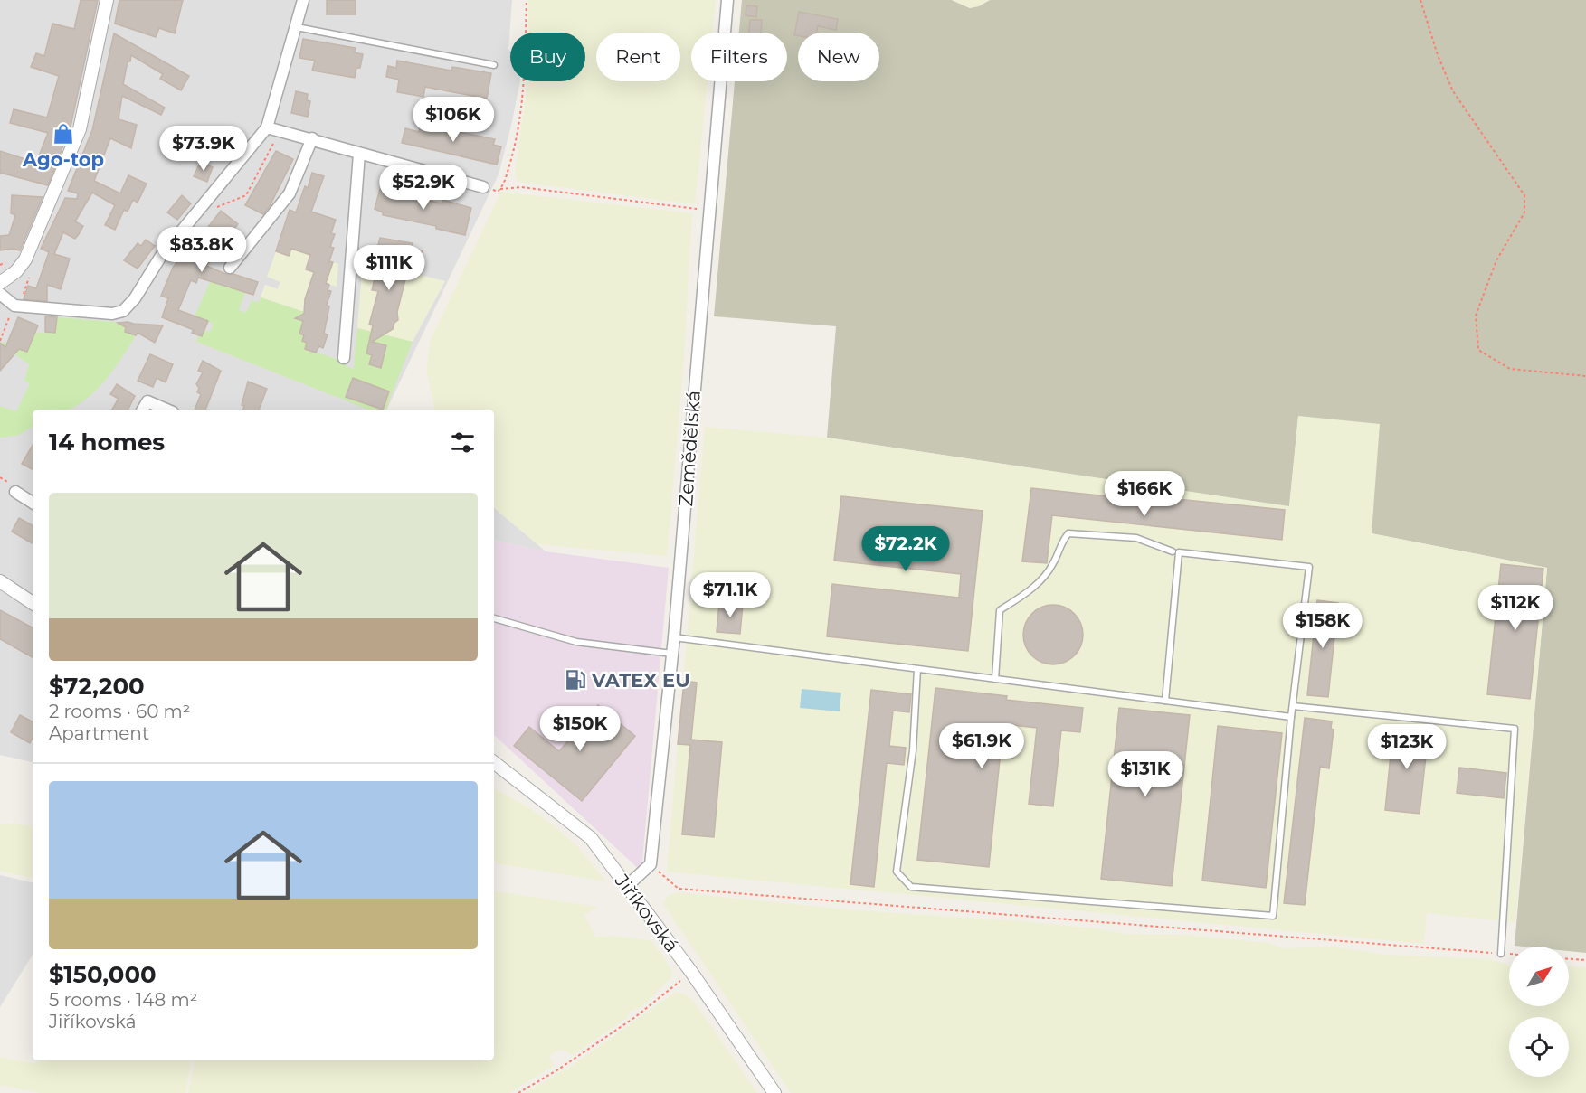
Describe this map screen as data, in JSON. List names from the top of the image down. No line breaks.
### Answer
{"streets":{"street":["Zemědělská","Jiříkovská"]},"places":{"shop":["Ago-top"],"fuel station":["VATEX EU"]},"north":"top right","page":{"chip":["Buy","Rent","Filters","New"],"price":["$106K","$73.9K","$52.9K","$83.8K","$111K","$166K","$72.2K","$71.1K","$112K","$158K","$150K","$61.9K","$123K","$131K"],"heading":"14 homes","list":[{"name":"$72,200","note":"2 rooms · 60 m² · Apartment"},{"name":"$150,000","note":"5 rooms · 148 m² · Jiříkovská"}]}}
